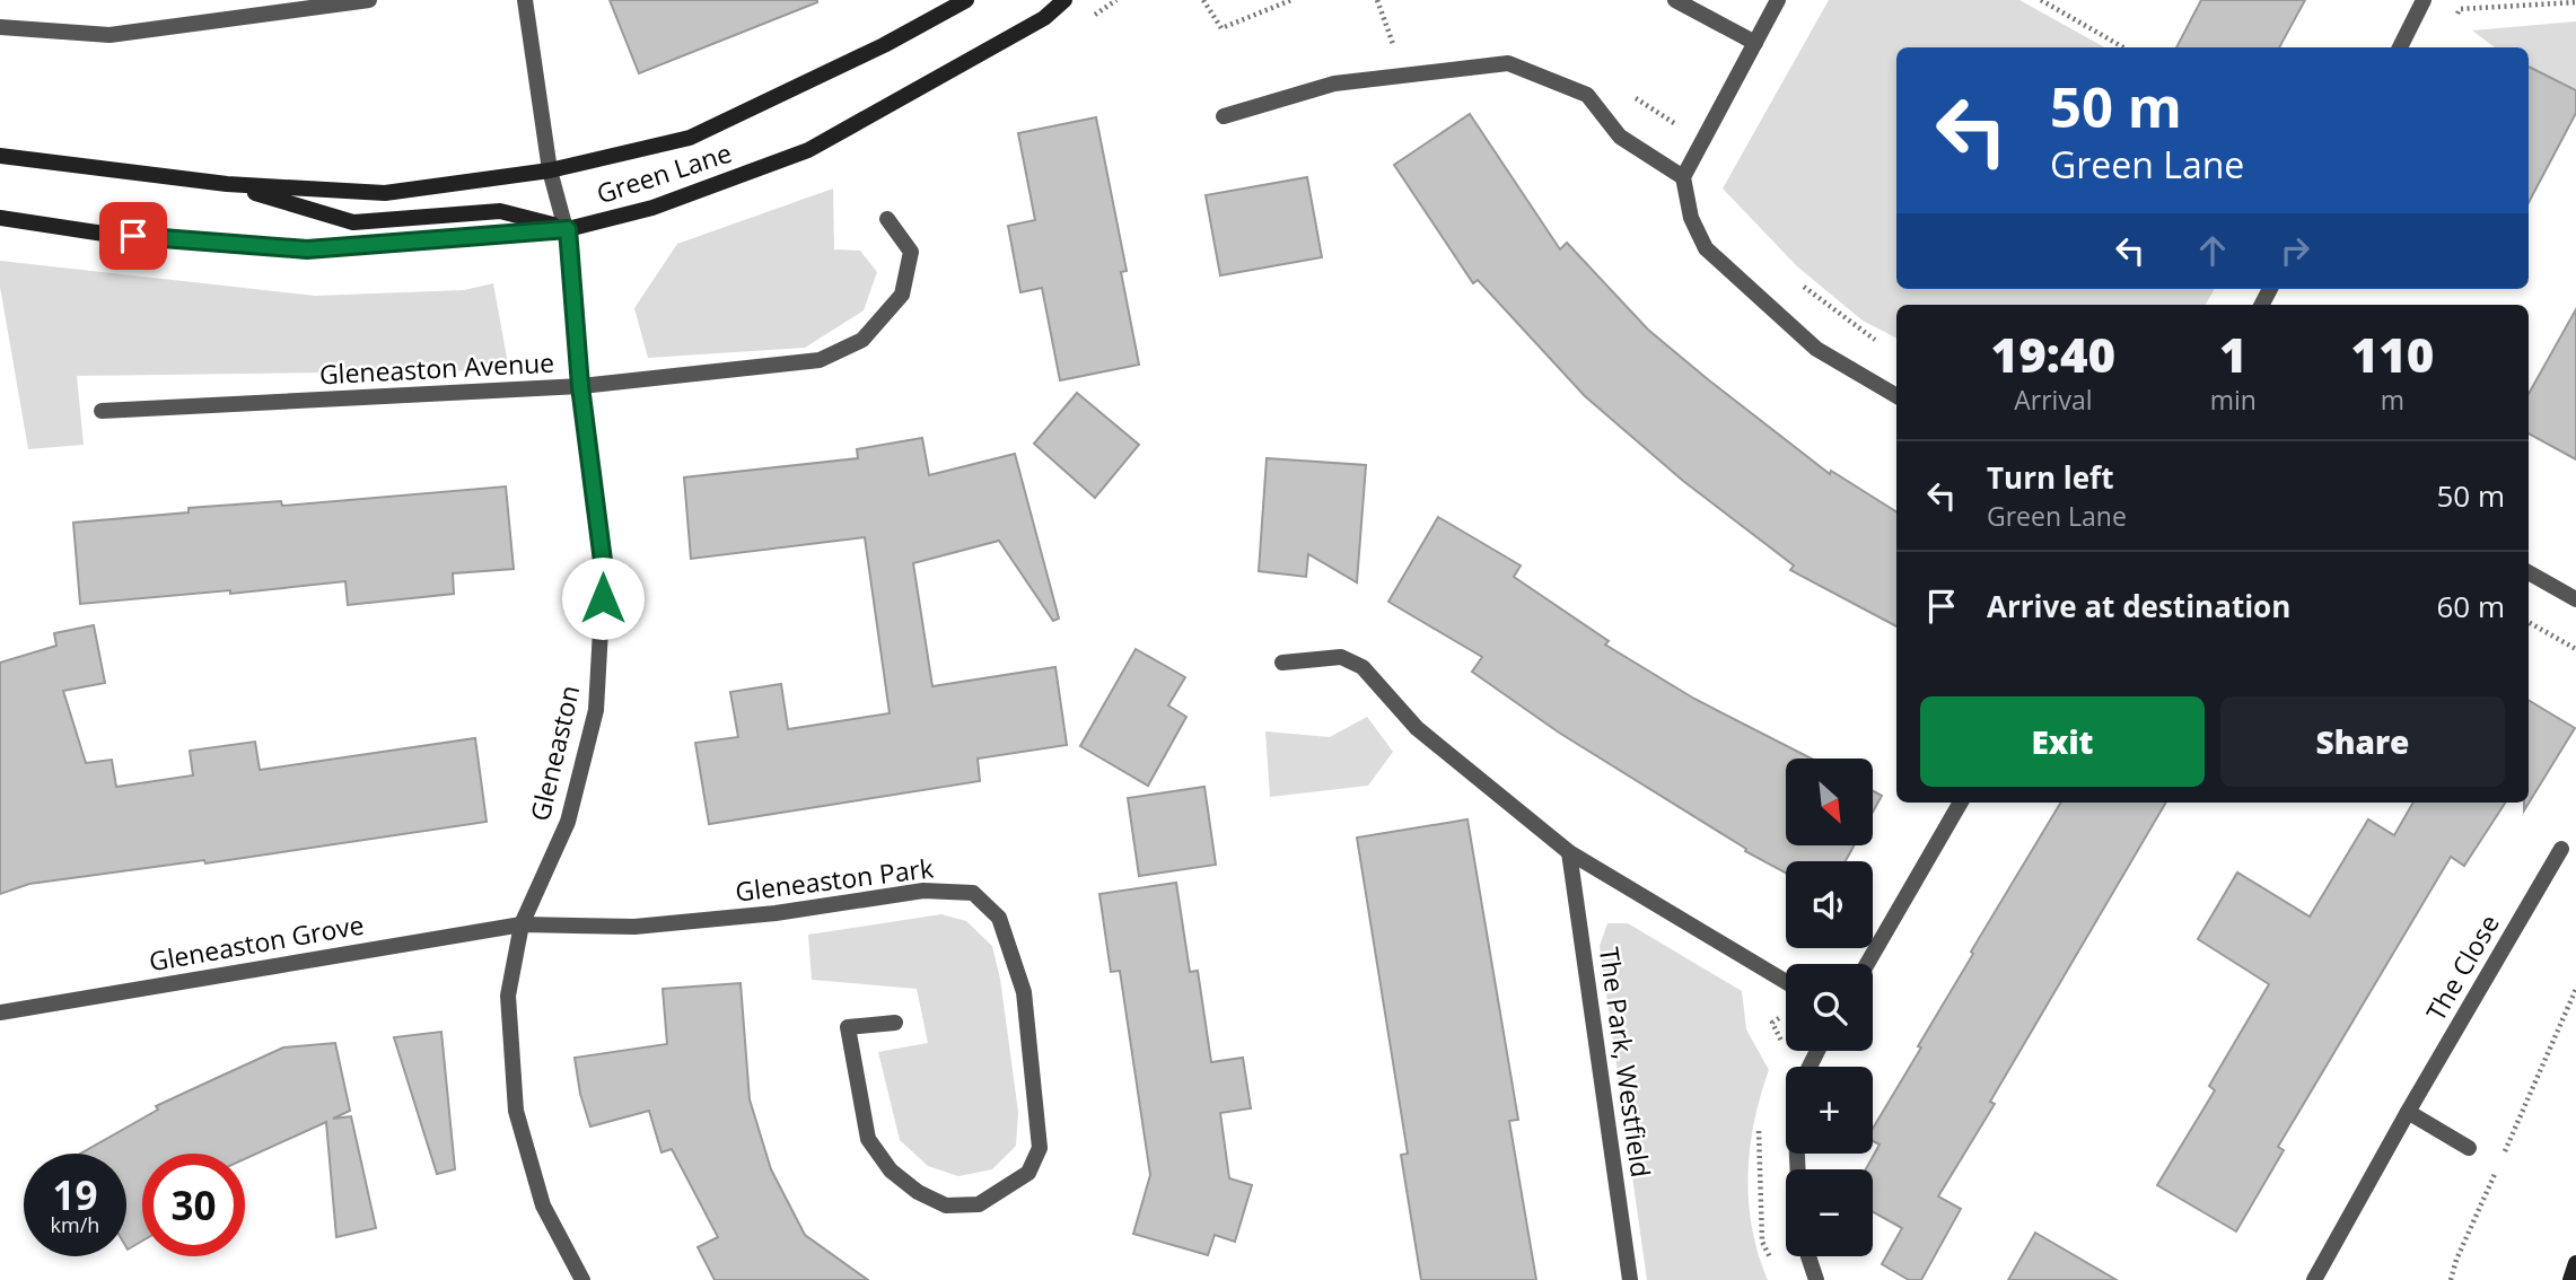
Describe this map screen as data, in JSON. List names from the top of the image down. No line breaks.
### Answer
{"streets":{"street":["Green Lane","Gleneaston Avenue","Gleneaston","Gleneaston Park","Gleneaston Grove","The Close","The Park, Westfield"]},"crossings":[["Green Lane","Gleneaston"],["Gleneaston Avenue","Gleneaston"],["Gleneaston","Gleneaston Park"],["Gleneaston","Gleneaston Grove"],["Gleneaston Park","Gleneaston Grove"]],"north":"bottom right","page":{"turn":["50 m","Green Lane"],"eta":["19:40","Arrival","1","min","110","m"],"list":[{"name":"Turn left","note":"Green Lane","value":"50 m"},{"name":"Arrive at destination","value":"60 m"}],"buttons":["Exit","Share"],"map_buttons":["+","−"],"speed":"19 km/h","limit":"30"}}
